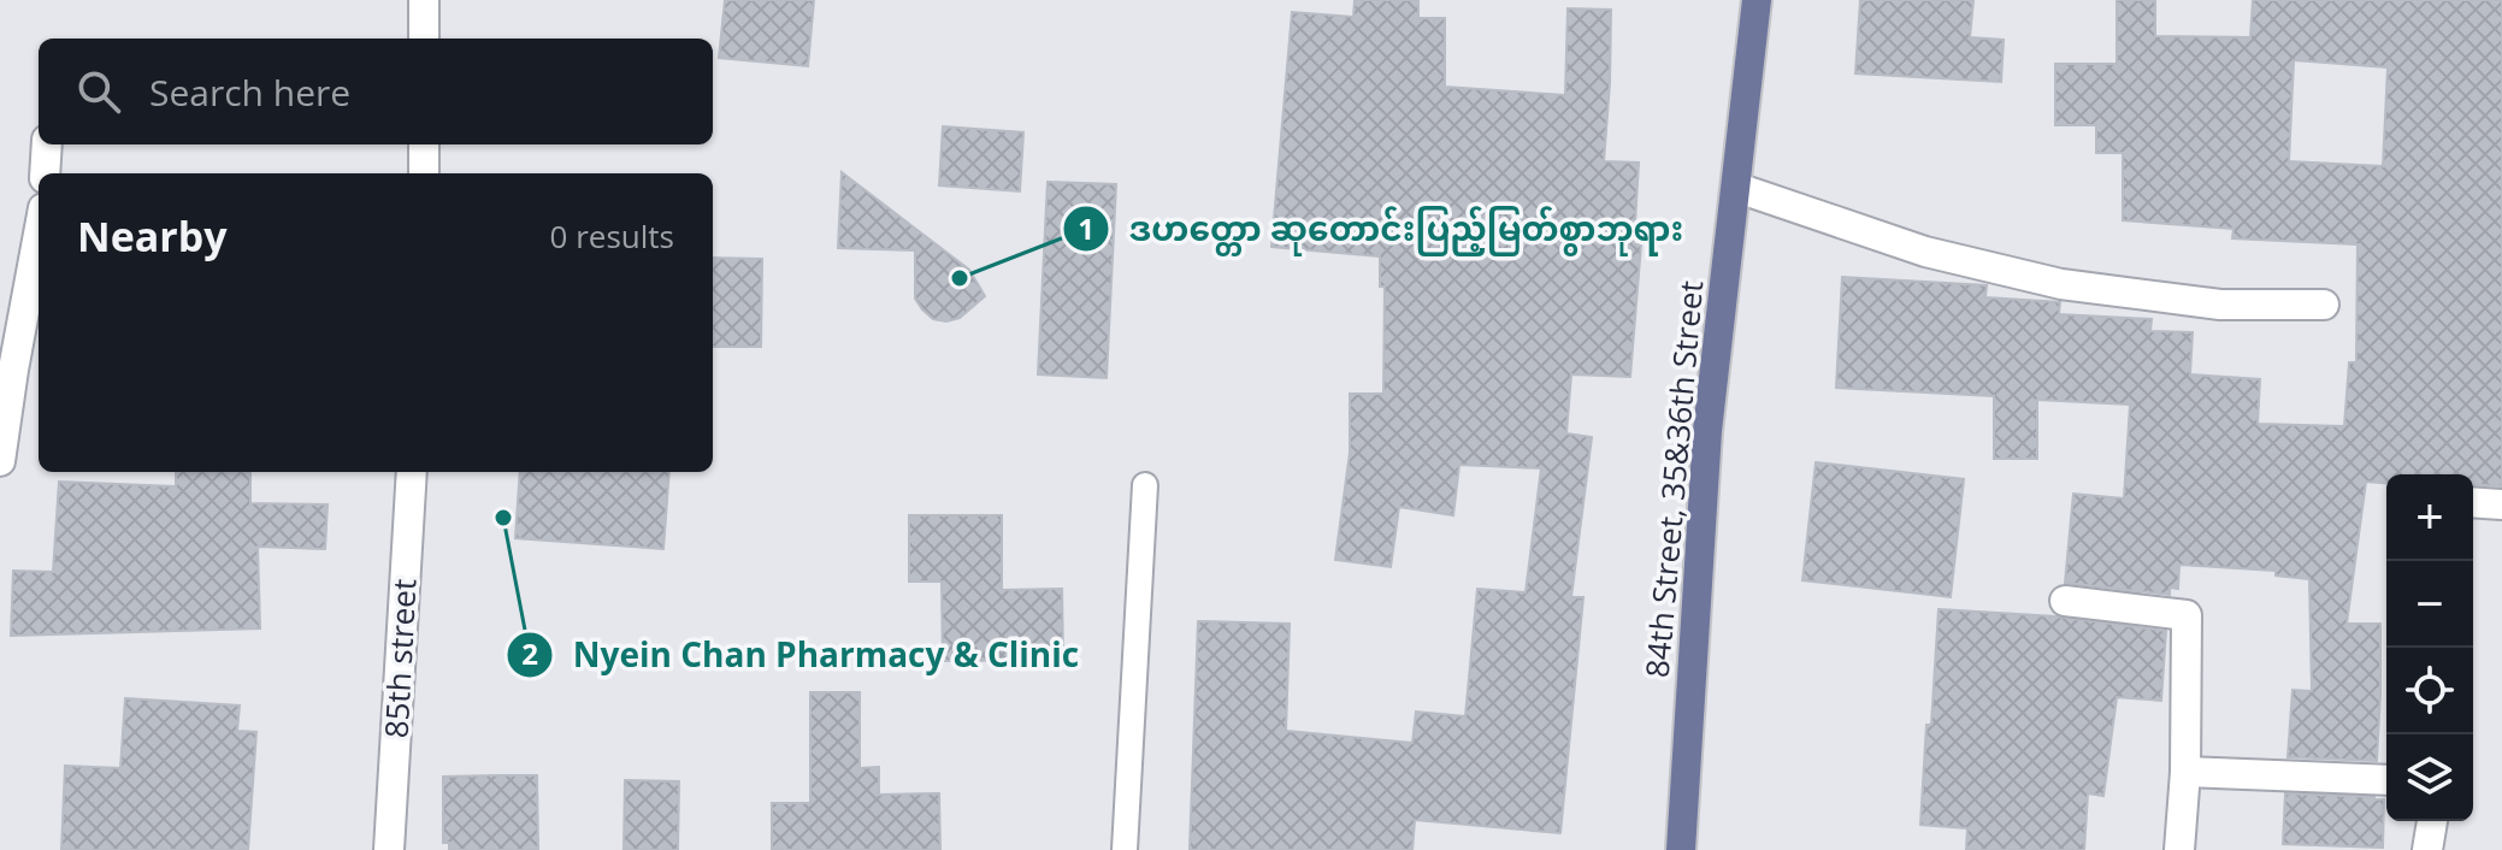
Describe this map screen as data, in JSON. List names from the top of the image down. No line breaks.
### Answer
{"streets":{"main road":["84th Street, 35&36th Street"],"street":["85th street"]},"places":["ဒဟတ္တော ဆုတောင်းပြည့်မြတ်စွာဘုရား","Nyein Chan Pharmacy & Clinic"],"page":{"search":"Search here","heading":["Nearby","0 results"],"map_buttons":["+","−"]}}
